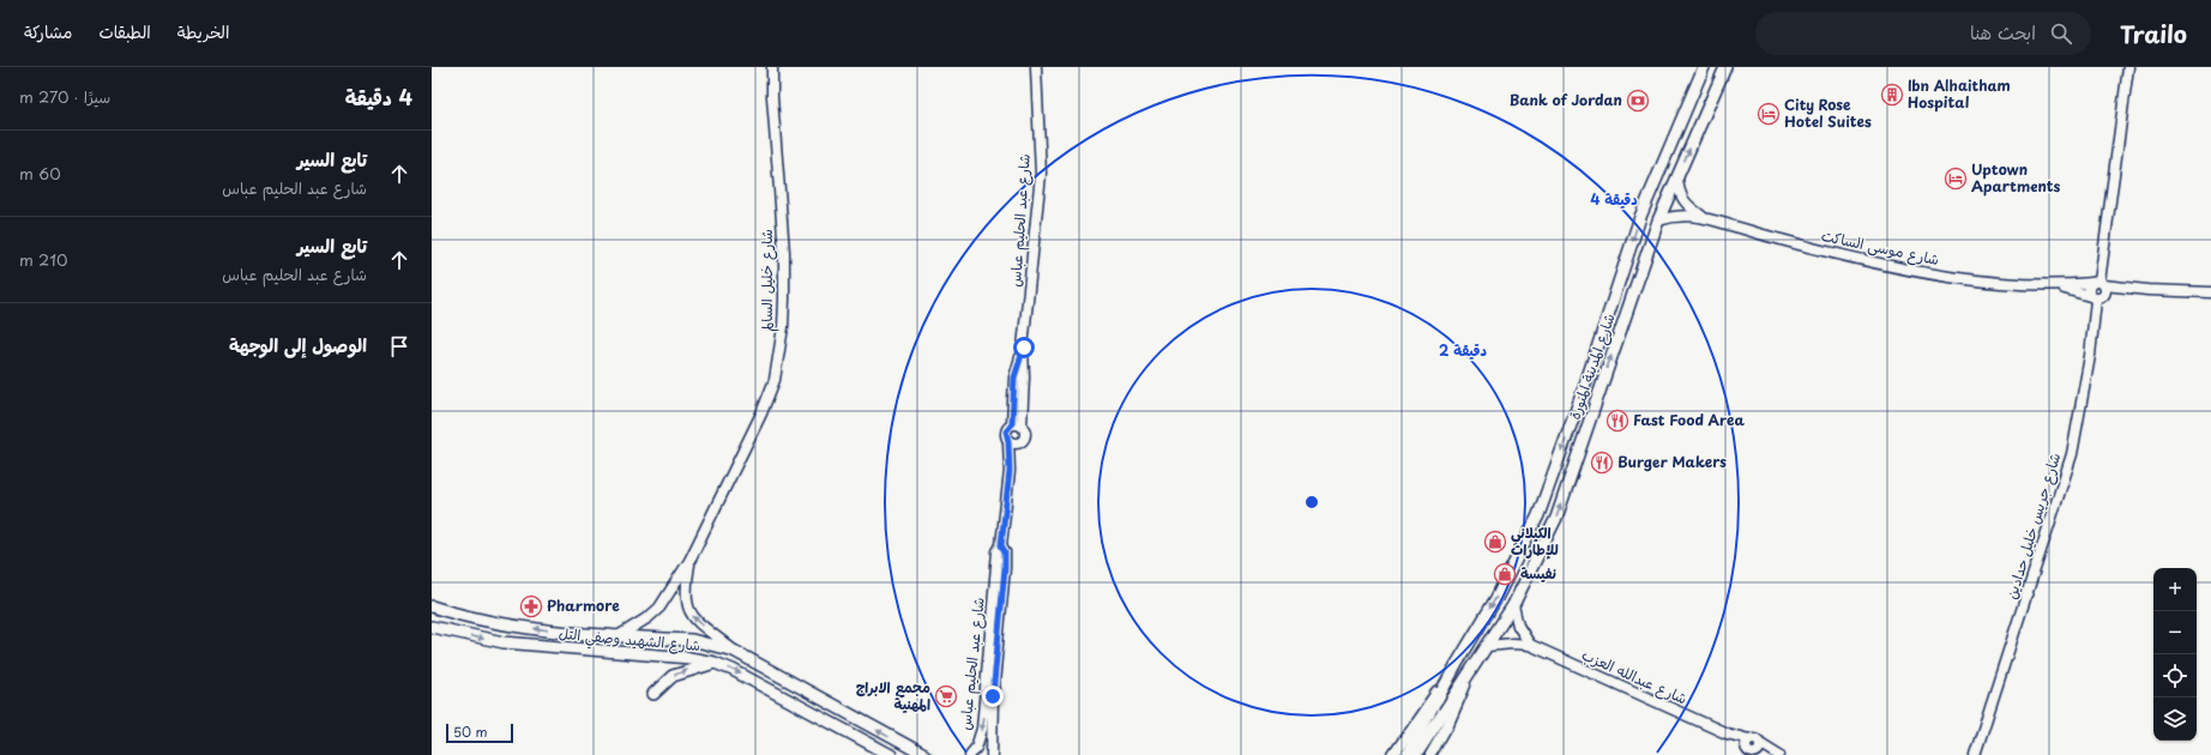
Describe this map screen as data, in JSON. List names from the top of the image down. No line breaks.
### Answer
{"streets":{"main road":["شارع المدينة المنورة","شارع الشهيد وصفي التل"],"street":["شارع عبد الحليم عباس","شارع موسى الساكت","شارع خليل السالم","شارع جريس خليل حدادين","شارع عبدالله العزب"]},"crossings":[["شارع موسى الساكت","شارع المدينة المنورة"],["شارع موسى الساكت","شارع جريس خليل حدادين"],["شارع خليل السالم","شارع الشهيد وصفي التل"],["شارع المدينة المنورة","شارع عبدالله العزب"]],"places":{"building":["Ibn Alhaitham Hospital"],"bank":["Bank of Jordan"],"hotel":["City Rose Hotel Suites","Uptown Apartments"],"restaurant":["Fast Food Area","Burger Makers"],"shop":["الكيلاني للإطارات","نفيسة"],"pharmacy":["Pharmore"],"supermarket":["مجمع الابراج المهنية"]},"scale_bar":"50 m","page":{"header":"Trailo","search":"ابحث هنا","nav":["الخريطة","الطبقات","مشاركة"],"heading":["4 دقيقة","سيرًا · 270 m"],"list":[["تابع السير","شارع عبد الحليم عباس","60 m"],["تابع السير","شارع عبد الحليم عباس","210 m"],"الوصول إلى الوجهة"],"map_buttons":["+","−"],"scale":"50 m"},"rings":["4 دقيقة","2 دقيقة"]}
